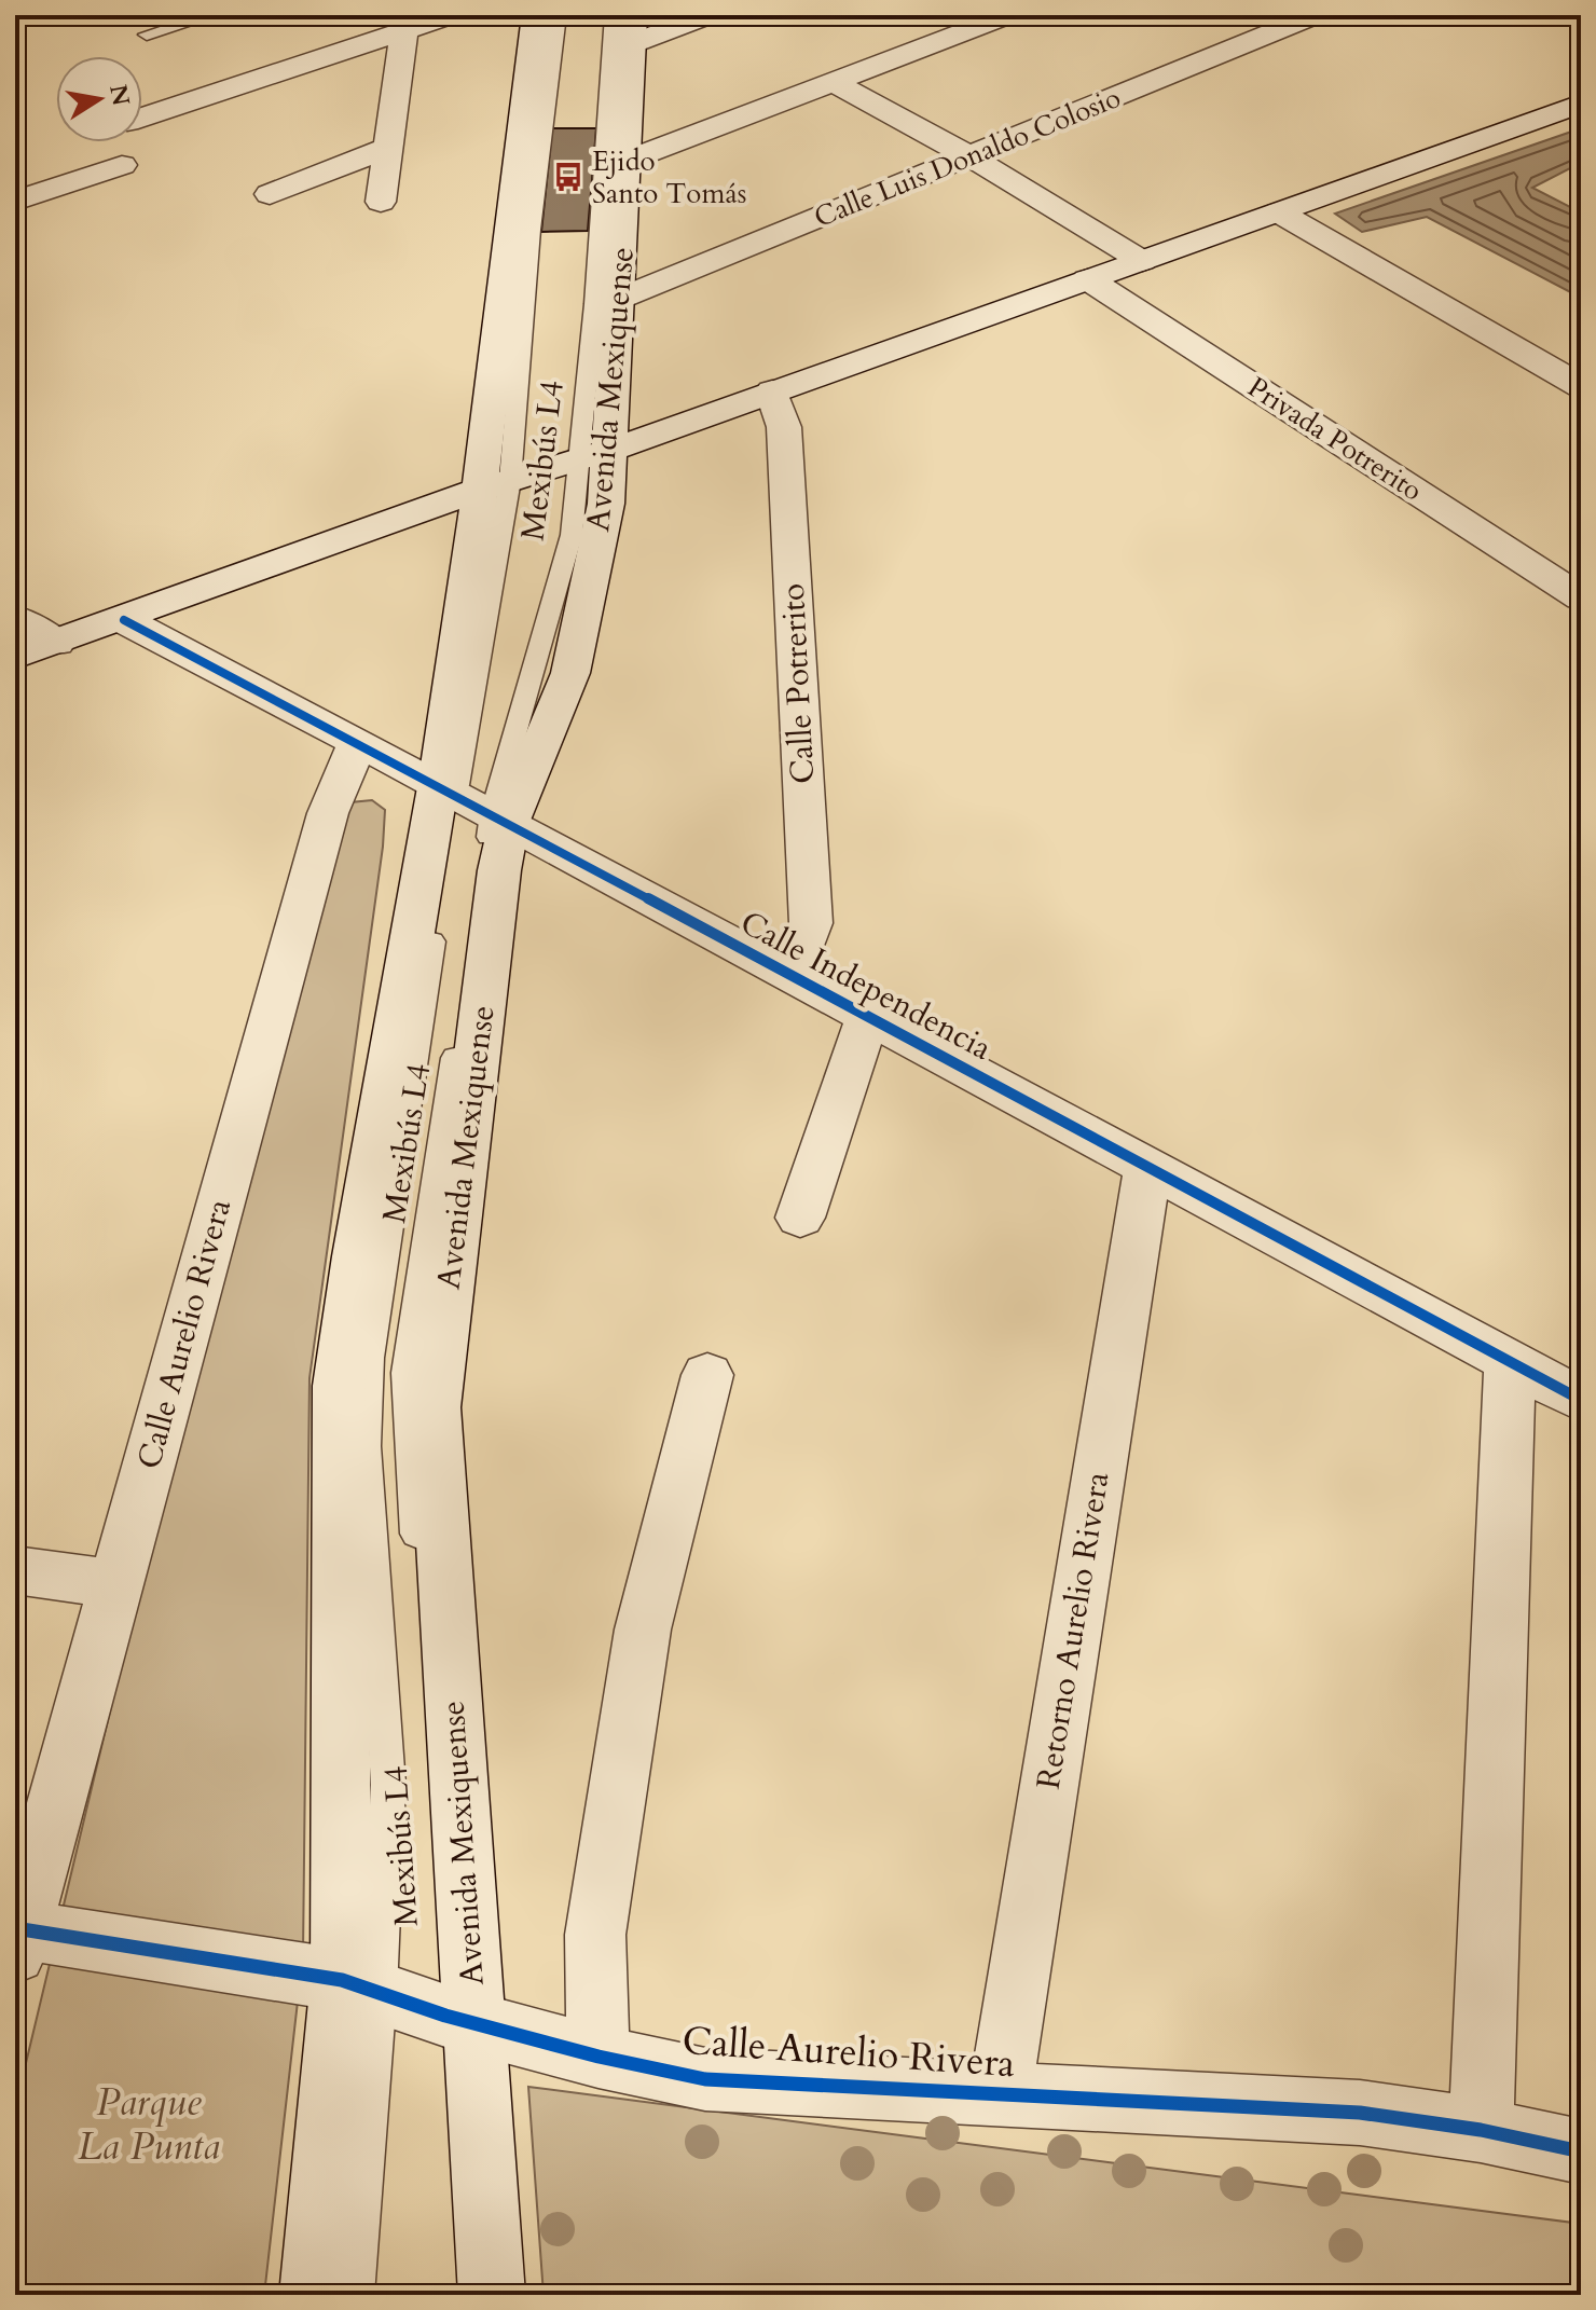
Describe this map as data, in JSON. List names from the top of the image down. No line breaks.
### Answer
{"streets":{"street":["Calle Luis Donaldo Colosio","Avenida Mexiquense","Privada Potrerito","Calle Potrerito","Calle Independencia","Calle Aurelio Rivera","Retorno Aurelio Rivera"],"lane":["Mexibús L4"]},"crossings":[["Calle Luis Donaldo Colosio","Avenida Mexiquense"],["Avenida Mexiquense","Mexibús L4"],["Avenida Mexiquense","Calle Independencia"],["Avenida Mexiquense","Calle Aurelio Rivera"],["Mexibús L4","Calle Independencia"],["Calle Potrerito","Calle Independencia"],["Calle Independencia","Calle Aurelio Rivera"],["Calle Independencia","Retorno Aurelio Rivera"],["Calle Aurelio Rivera","Retorno Aurelio Rivera"]],"parks":["Parque La Punta"],"places":{"bus stop":["Ejido Santo Tomás"]},"north":"right"}
